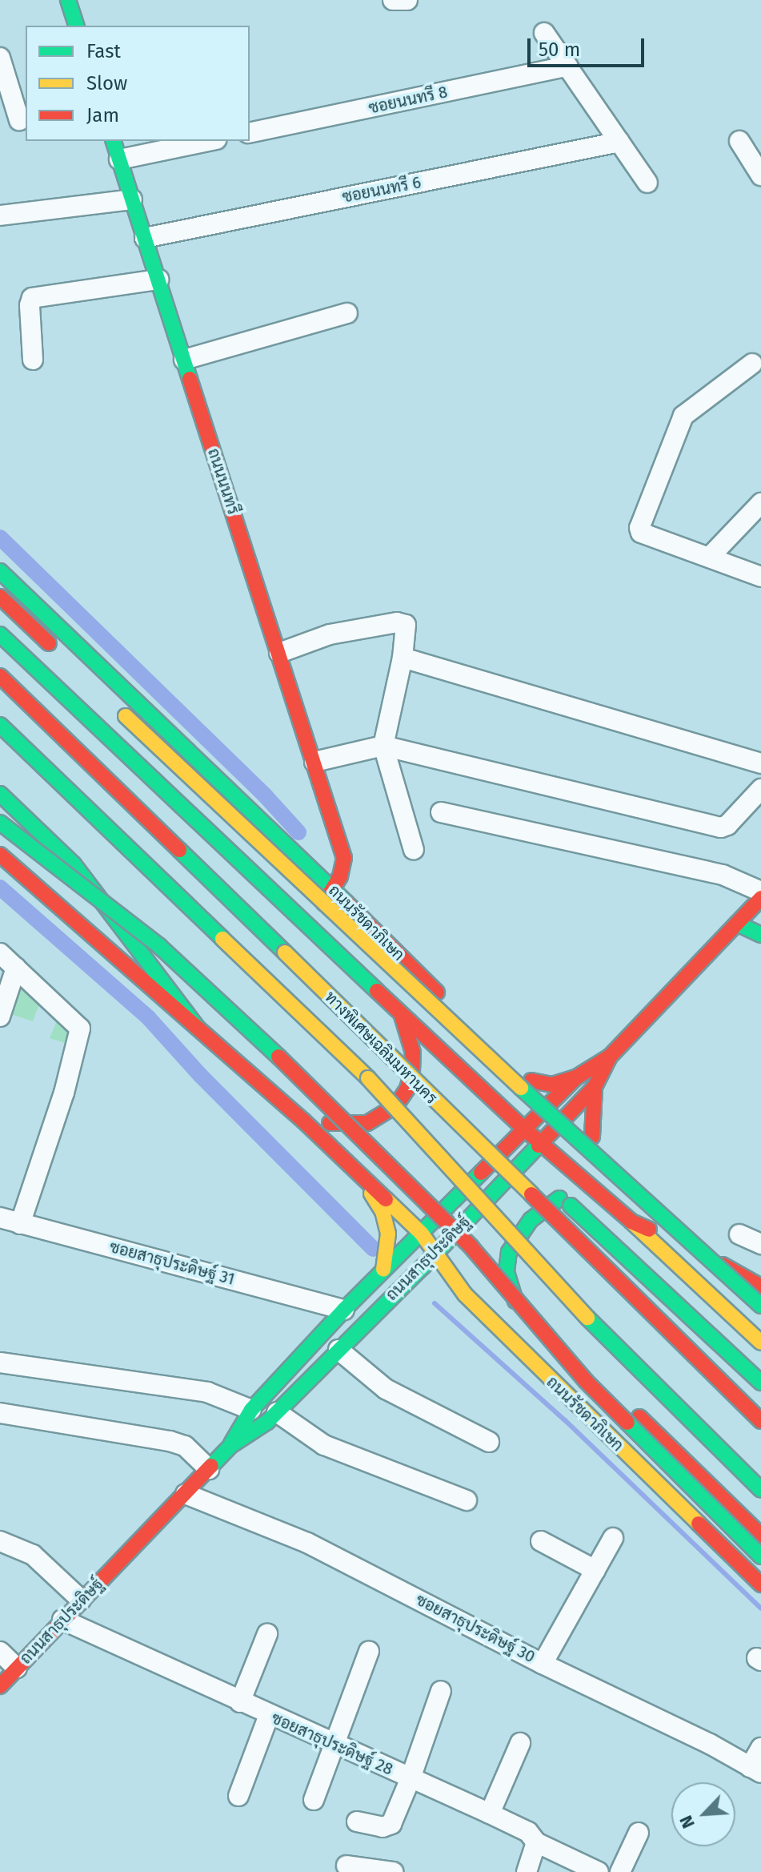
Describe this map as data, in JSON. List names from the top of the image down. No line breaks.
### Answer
{"streets":{"main road":["ถนนนนทรี","ถนนรัชดาภิเษก","ทางพิเศษเฉลิมมหานคร","ถนนสาธุประดิษฐ์"],"street":["ซอยนนทรี 8","ซอยนนทรี 6","ซอยสาธุประดิษฐ์ 31","ซอยสาธุประดิษฐ์ 30","ซอยสาธุประดิษฐ์ 28"]},"crossings":[["ซอยนนทรี 6","ถนนนนทรี"],["ถนนนนทรี","ถนนรัชดาภิเษก"],["ถนนรัชดาภิเษก","ถนนสาธุประดิษฐ์"],["ถนนสาธุประดิษฐ์","ซอยสาธุประดิษฐ์ 31"],["ถนนสาธุประดิษฐ์","ซอยสาธุประดิษฐ์ 30"],["ถนนสาธุประดิษฐ์","ซอยสาธุประดิษฐ์ 28"]],"legend":["Fast","Slow","Jam"],"scale_bar":"50 m","north":"bottom left"}
